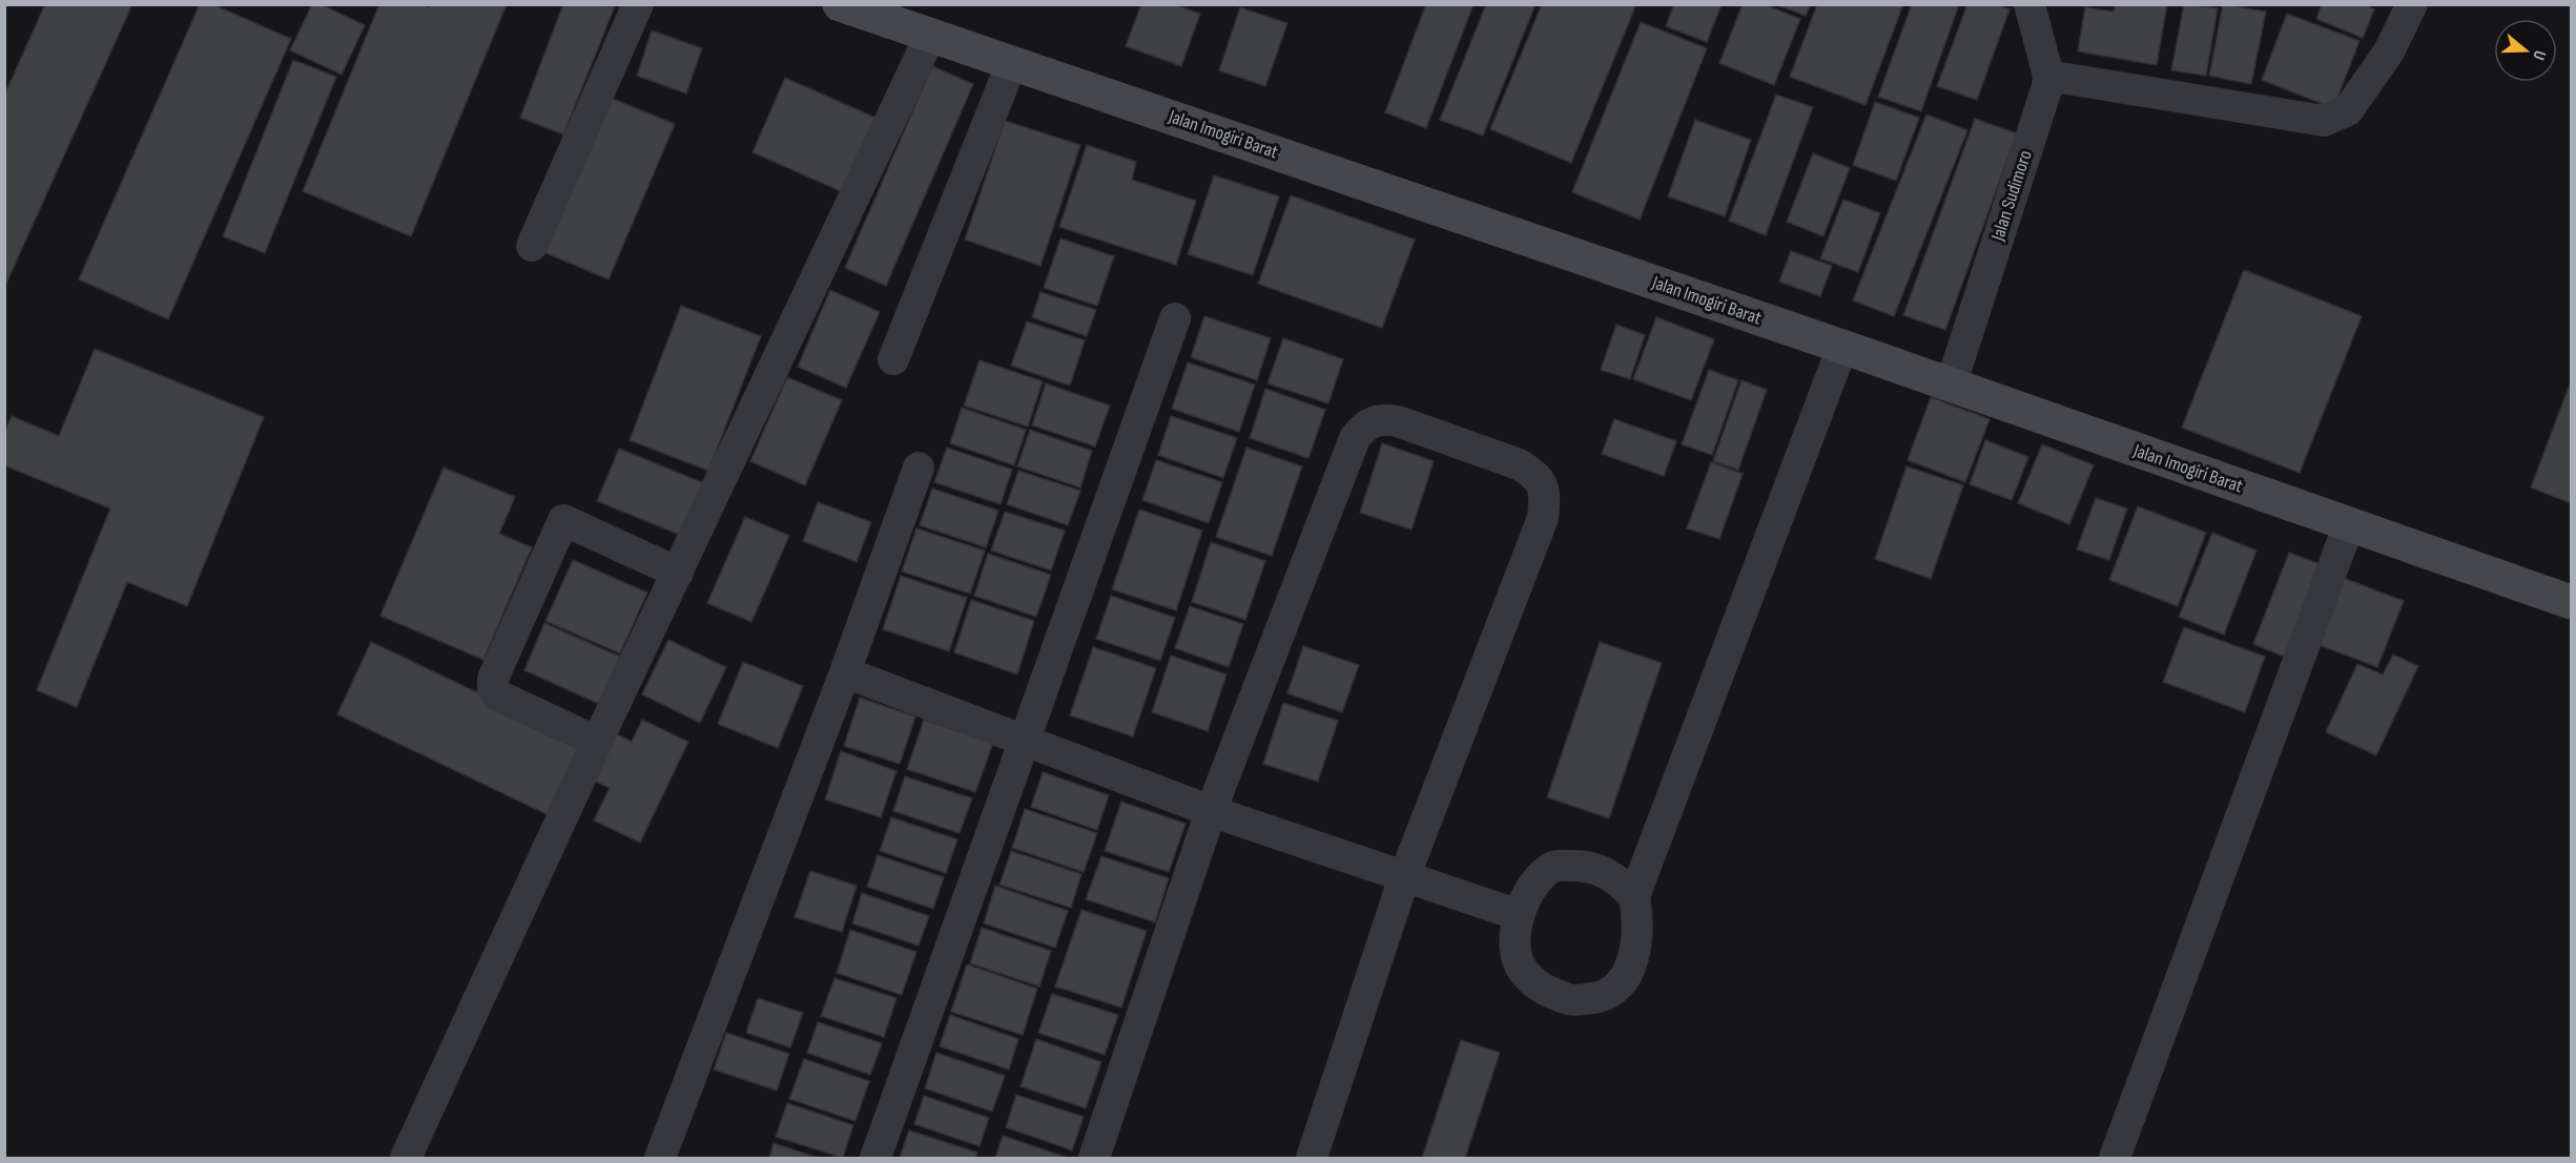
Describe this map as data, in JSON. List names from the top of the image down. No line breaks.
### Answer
{"streets":{"main road":["Jalan Imogiri Barat"],"street":["Jalan Sudimoro"]},"crossings":[["Jalan Imogiri Barat","Jalan Sudimoro"]],"north":"right"}
